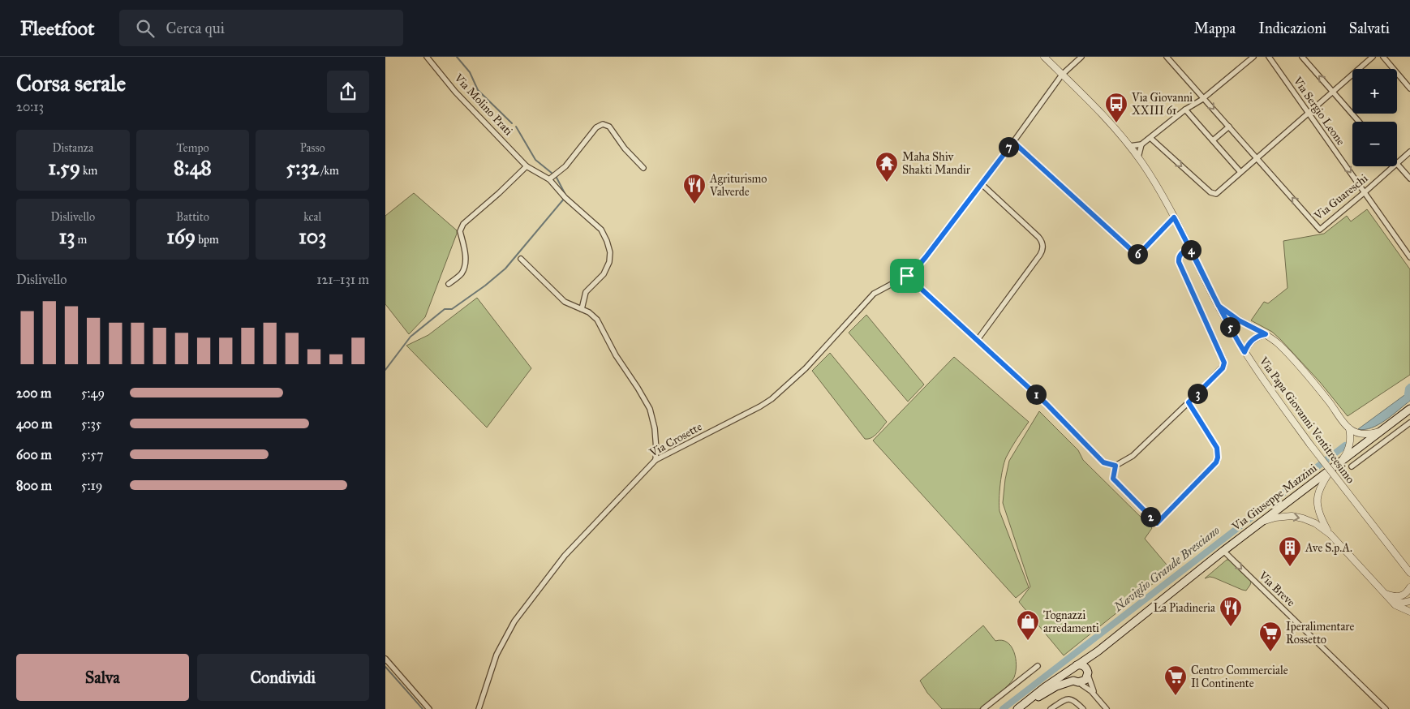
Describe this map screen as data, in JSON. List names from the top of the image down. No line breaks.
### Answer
{"streets":{"main road":["Via Giuseppe Mazzini"],"street":["Via Molino Prati","Via Sergio Leone","Via Guareschi","Via Papa Giovanni Ventitreesimo","Via Crosette","Via Breve"]},"crossings":[["Via Sergio Leone","Via Guareschi"],["Via Papa Giovanni Ventitreesimo","Via Crosette"],["Via Giuseppe Mazzini","Via Breve"]],"one_way":["Via Breve"],"water":["Naviglio Grande Bresciano"],"places":{"bus stop":["Via Giovanni XXIII 61"],"temple":["Maha Shiv Shakti Mandir"],"restaurant":["Agriturismo Valverde","La Piadineria"],"building":["Ave S.p.A."],"shop":["Tognazzi arredamenti"],"supermarket":["Iperalimentare Rossetto","Centro Commerciale Il Continente"]},"page":{"header":"Fleetfoot","search":"Cerca qui","nav":["Mappa","Indicazioni","Salvati"],"heading":["Corsa serale","20:13"],"map_buttons":["+","−"],"stats":[["Distanza","1.59 km"],["Tempo","8:48"],["Passo","5:32 /km"],["Dislivello","13 m"],["Battito","169 bpm"],["kcal","103"]],"pins":["7","4","6","5","3","1","2"],"chart":["Dislivello","121–131 m"],"list":[{"name":"200 m","note":"5:49"},{"name":"400 m","note":"5:35"},{"name":"600 m","note":"5:57"},{"name":"800 m","note":"5:19"}],"buttons":["Salva","Condividi"]}}
